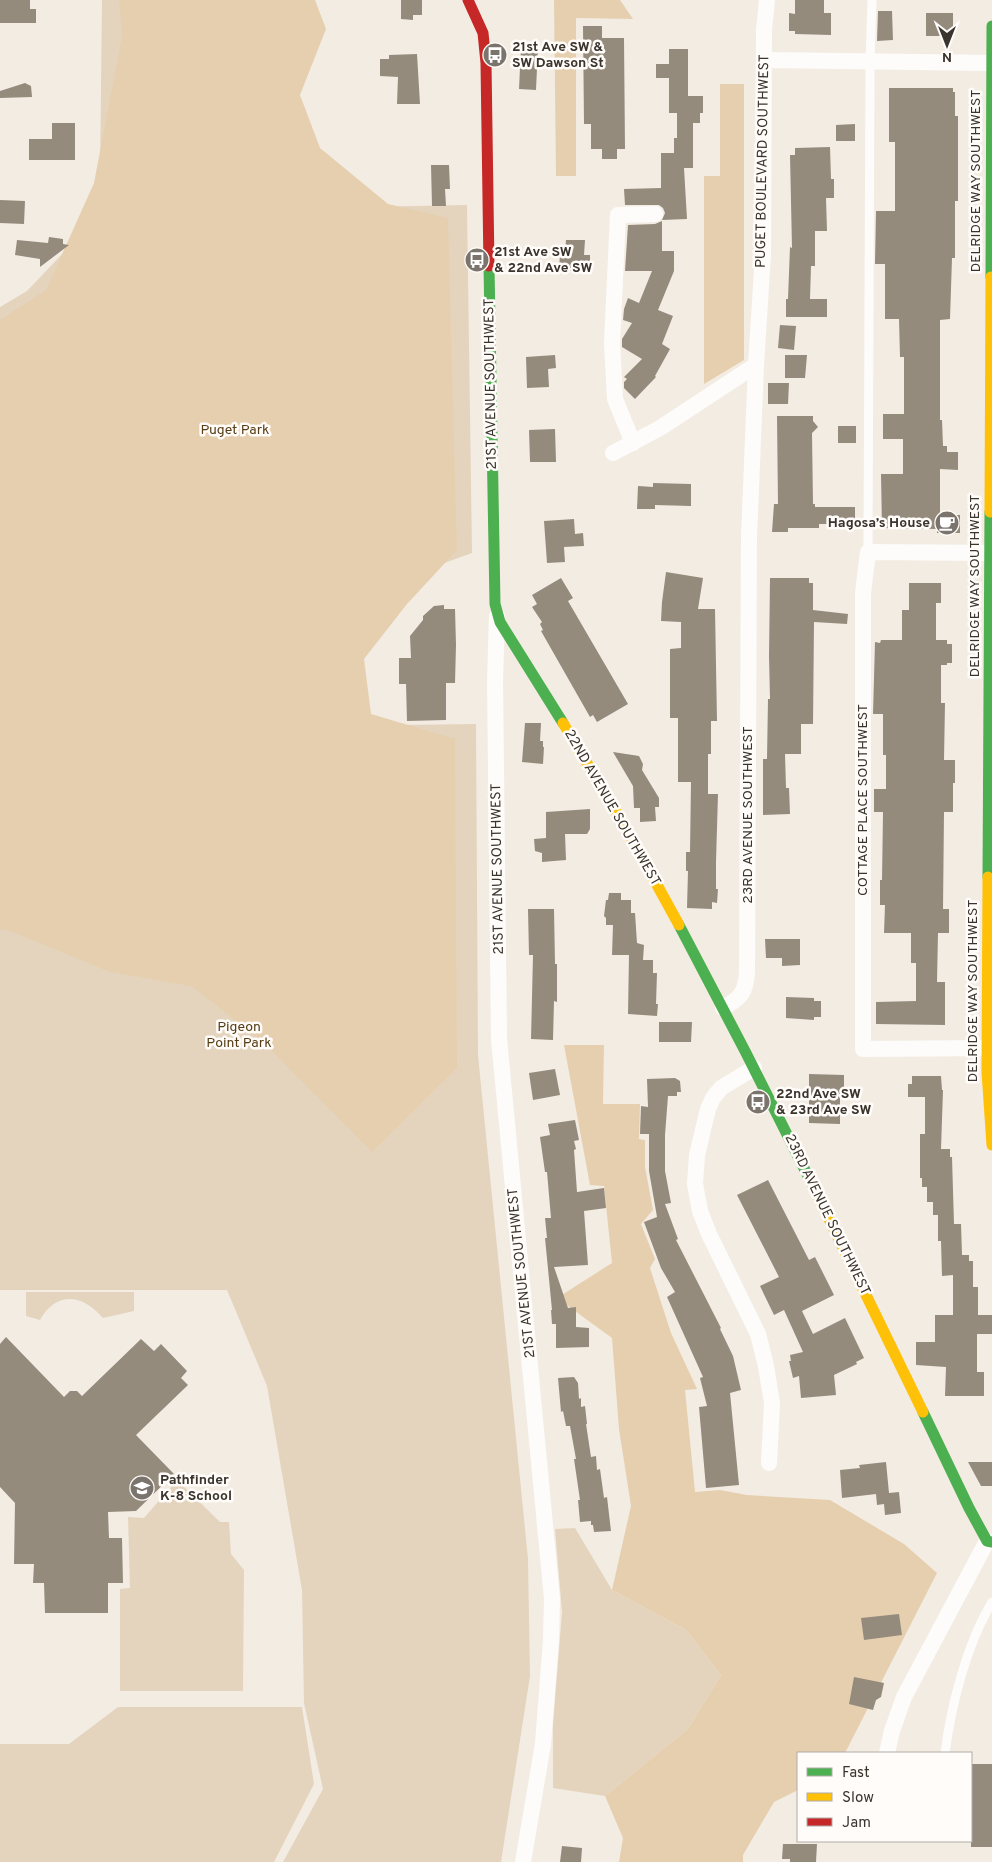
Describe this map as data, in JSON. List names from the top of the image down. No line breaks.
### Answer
{"streets":{"street":["PUGET BOULEVARD SOUTHWEST","DELRIDGE WAY SOUTHWEST","21ST AVENUE SOUTHWEST","COTTAGE PLACE SOUTHWEST","22ND AVENUE SOUTHWEST","23RD AVENUE SOUTHWEST"]},"crossings":[["PUGET BOULEVARD SOUTHWEST","23RD AVENUE SOUTHWEST"],["DELRIDGE WAY SOUTHWEST","COTTAGE PLACE SOUTHWEST"],["21ST AVENUE SOUTHWEST","22ND AVENUE SOUTHWEST"],["22ND AVENUE SOUTHWEST","23RD AVENUE SOUTHWEST"]],"parks":["Puget Park","Pigeon Point Park"],"places":{"bus stop":["21st Ave SW & SW Dawson St","21st Ave SW & 22nd Ave SW","22nd Ave SW & 23rd Ave SW"],"cafe":["Hagosa’s House"],"school or university":["Pathfinder K-8 School"]},"legend":["Fast","Slow","Jam"],"north":"bottom"}
